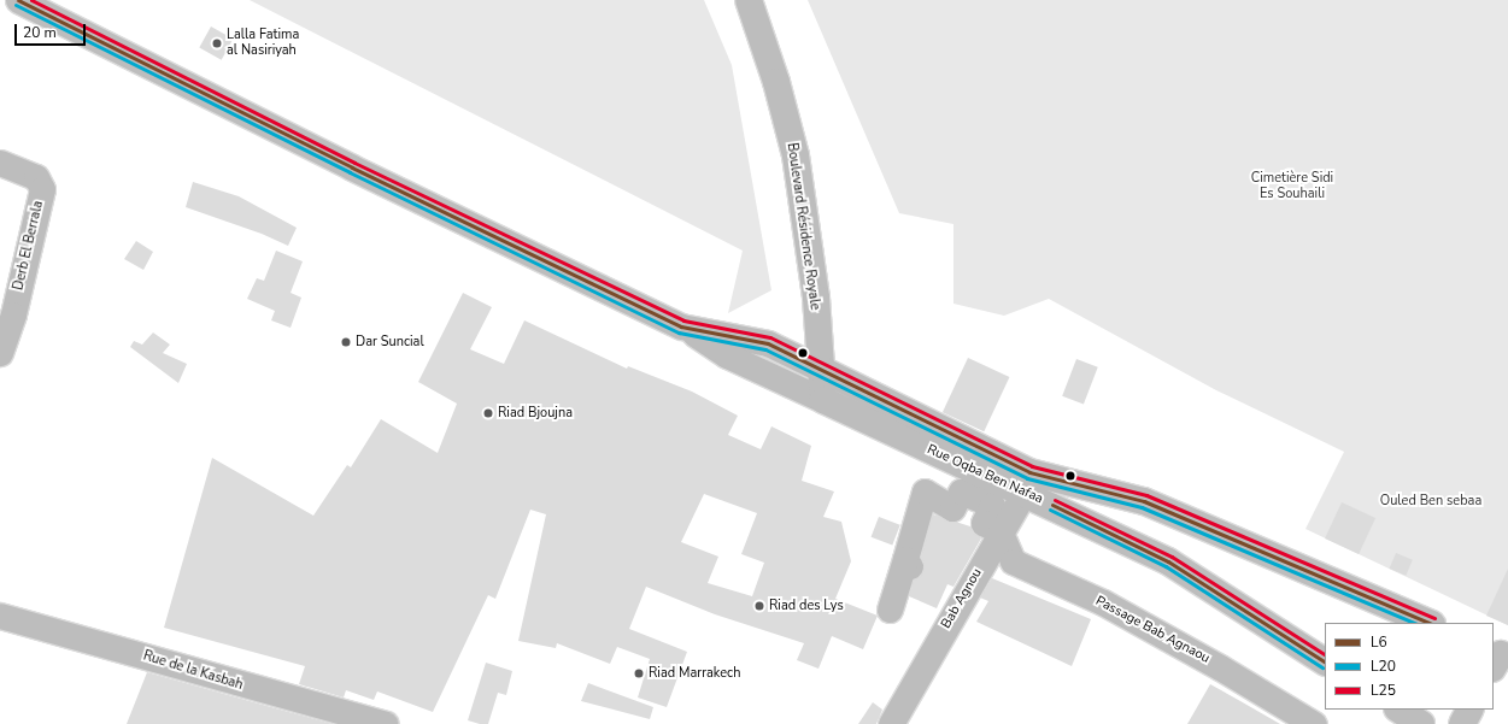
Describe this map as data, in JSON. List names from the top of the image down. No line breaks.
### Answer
{"streets":{"main road":["Boulevard Résidence Royale","Rue Oqba Ben Nafaa"],"street":["Derb El Berrala","Bab Agnou","Passage Bab Agnaou","Rue de la Kasbah"]},"crossings":[["Boulevard Résidence Royale","Rue Oqba Ben Nafaa"],["Rue Oqba Ben Nafaa","Bab Agnou"],["Bab Agnou","Passage Bab Agnaou"]],"parks":["Cimetière Sidi Es Souhaili","Ouled Ben sebaa"],"places":["Lalla Fatima al Nasiriyah","Dar Suncial","Riad Bjoujna","Riad des Lys","Riad Marrakech"],"lines":["transit line L6","transit line L25","transit line L20"],"legend":["L6","L20","L25"],"scale_bar":"20 m"}
